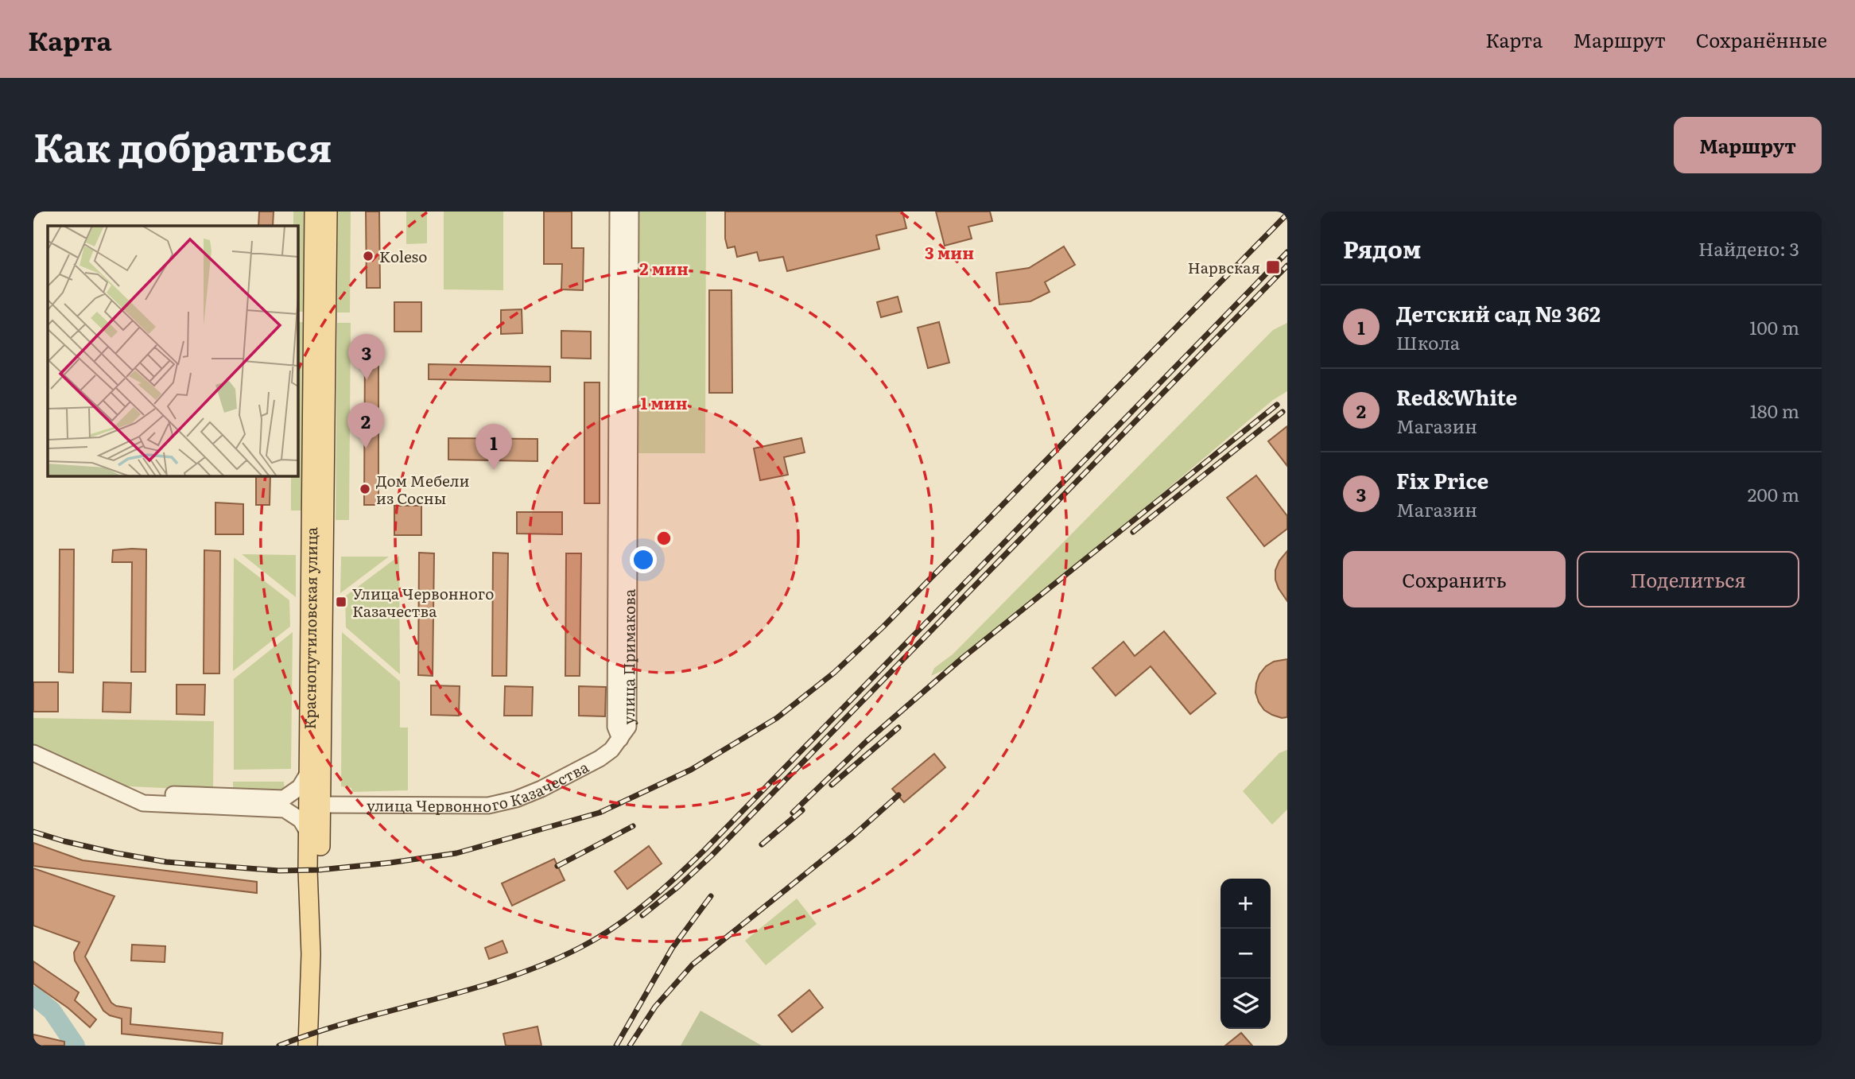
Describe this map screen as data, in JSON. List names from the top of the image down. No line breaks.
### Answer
{"streets":{"main road":["Краснопутиловская улица"],"street":["улица Примакова","улица Червонного Казачества"]},"crossings":[["Краснопутиловская улица","улица Червонного Казачества"],["улица Примакова","улица Червонного Казачества"]],"places":{"other":["Koleso","Дом Мебели из Сосны"],"transit":["Нарвская","Улица Червонного Казачества"]},"page":{"header":"Карта","nav":["Карта","Маршрут","Сохранённые"],"title":"Как добраться","buttons":["Маршрут",["Сохранить","Поделиться"]],"heading":["Рядом","Найдено: 3"],"list":[{"mark":"1","name":"Детский сад № 362","note":"Школа","value":"100 m"},{"mark":"2","name":"Red&White","note":"Магазин","value":"180 m"},{"mark":"3","name":"Fix Price","note":"Магазин","value":"200 m"}],"pins":["3","2","1"],"map_buttons":["+","−"]},"rings":["3 мин","2 мин","1 мин"]}
